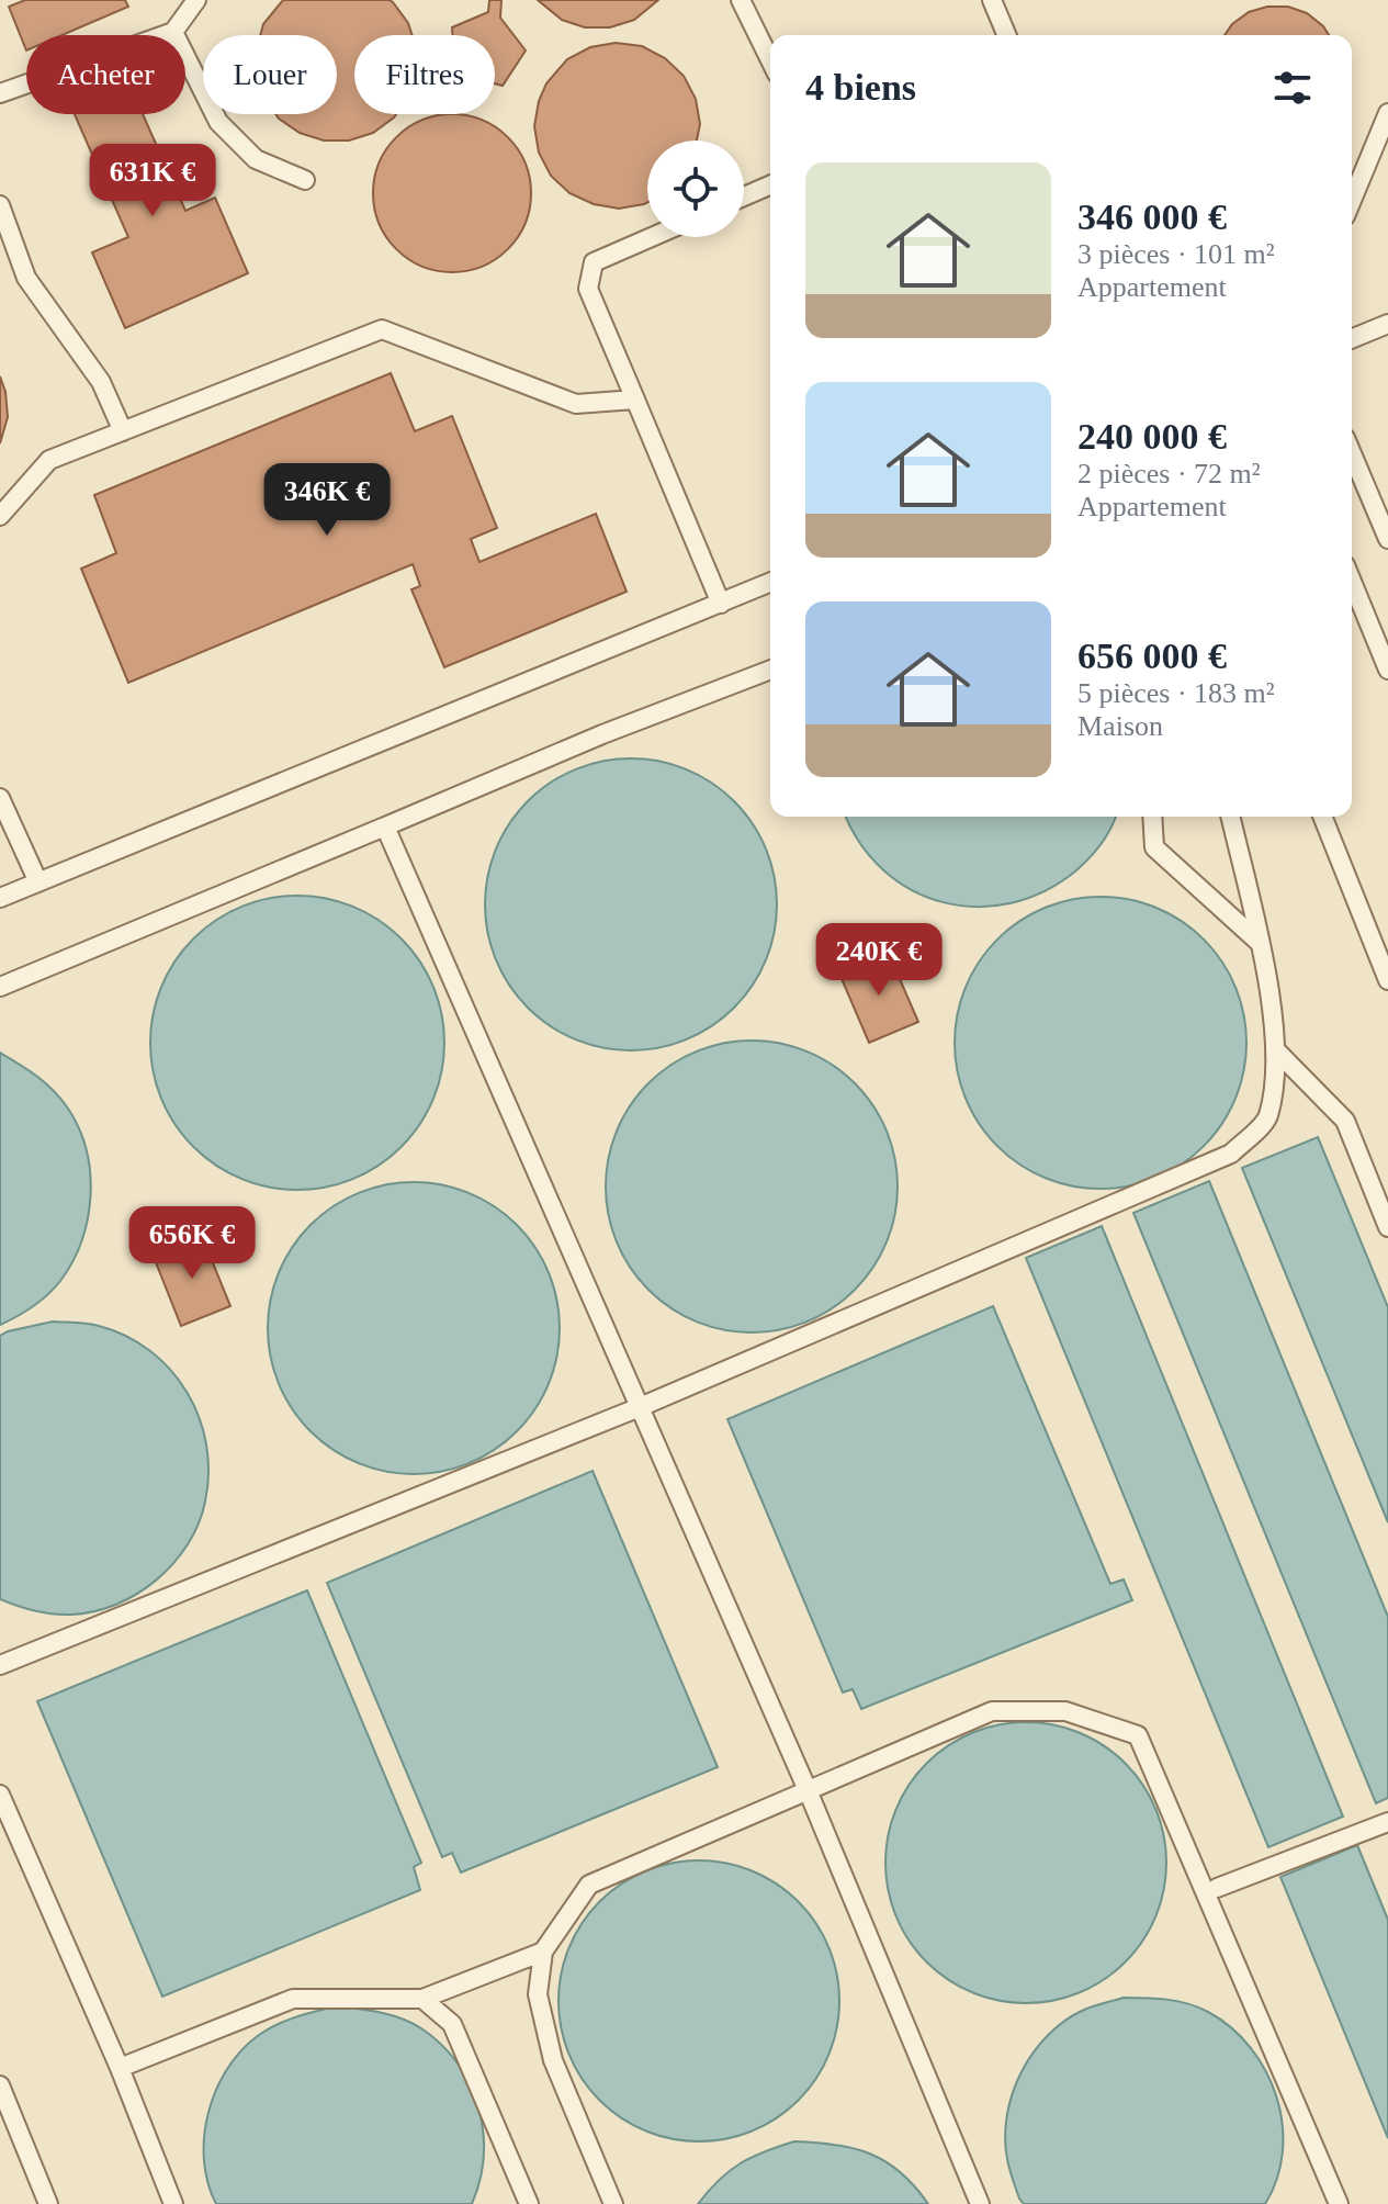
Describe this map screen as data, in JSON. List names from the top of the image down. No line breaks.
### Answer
{"page":{"chip":["Acheter","Louer","Filtres"],"heading":"4 biens","list":[{"name":"346 000 €","note":"3 pièces · 101 m² · Appartement"},{"name":"240 000 €","note":"2 pièces · 72 m² · Appartement"},{"name":"656 000 €","note":"5 pièces · 183 m² · Maison"}],"price":["631K €","346K €","240K €","656K €"]}}
